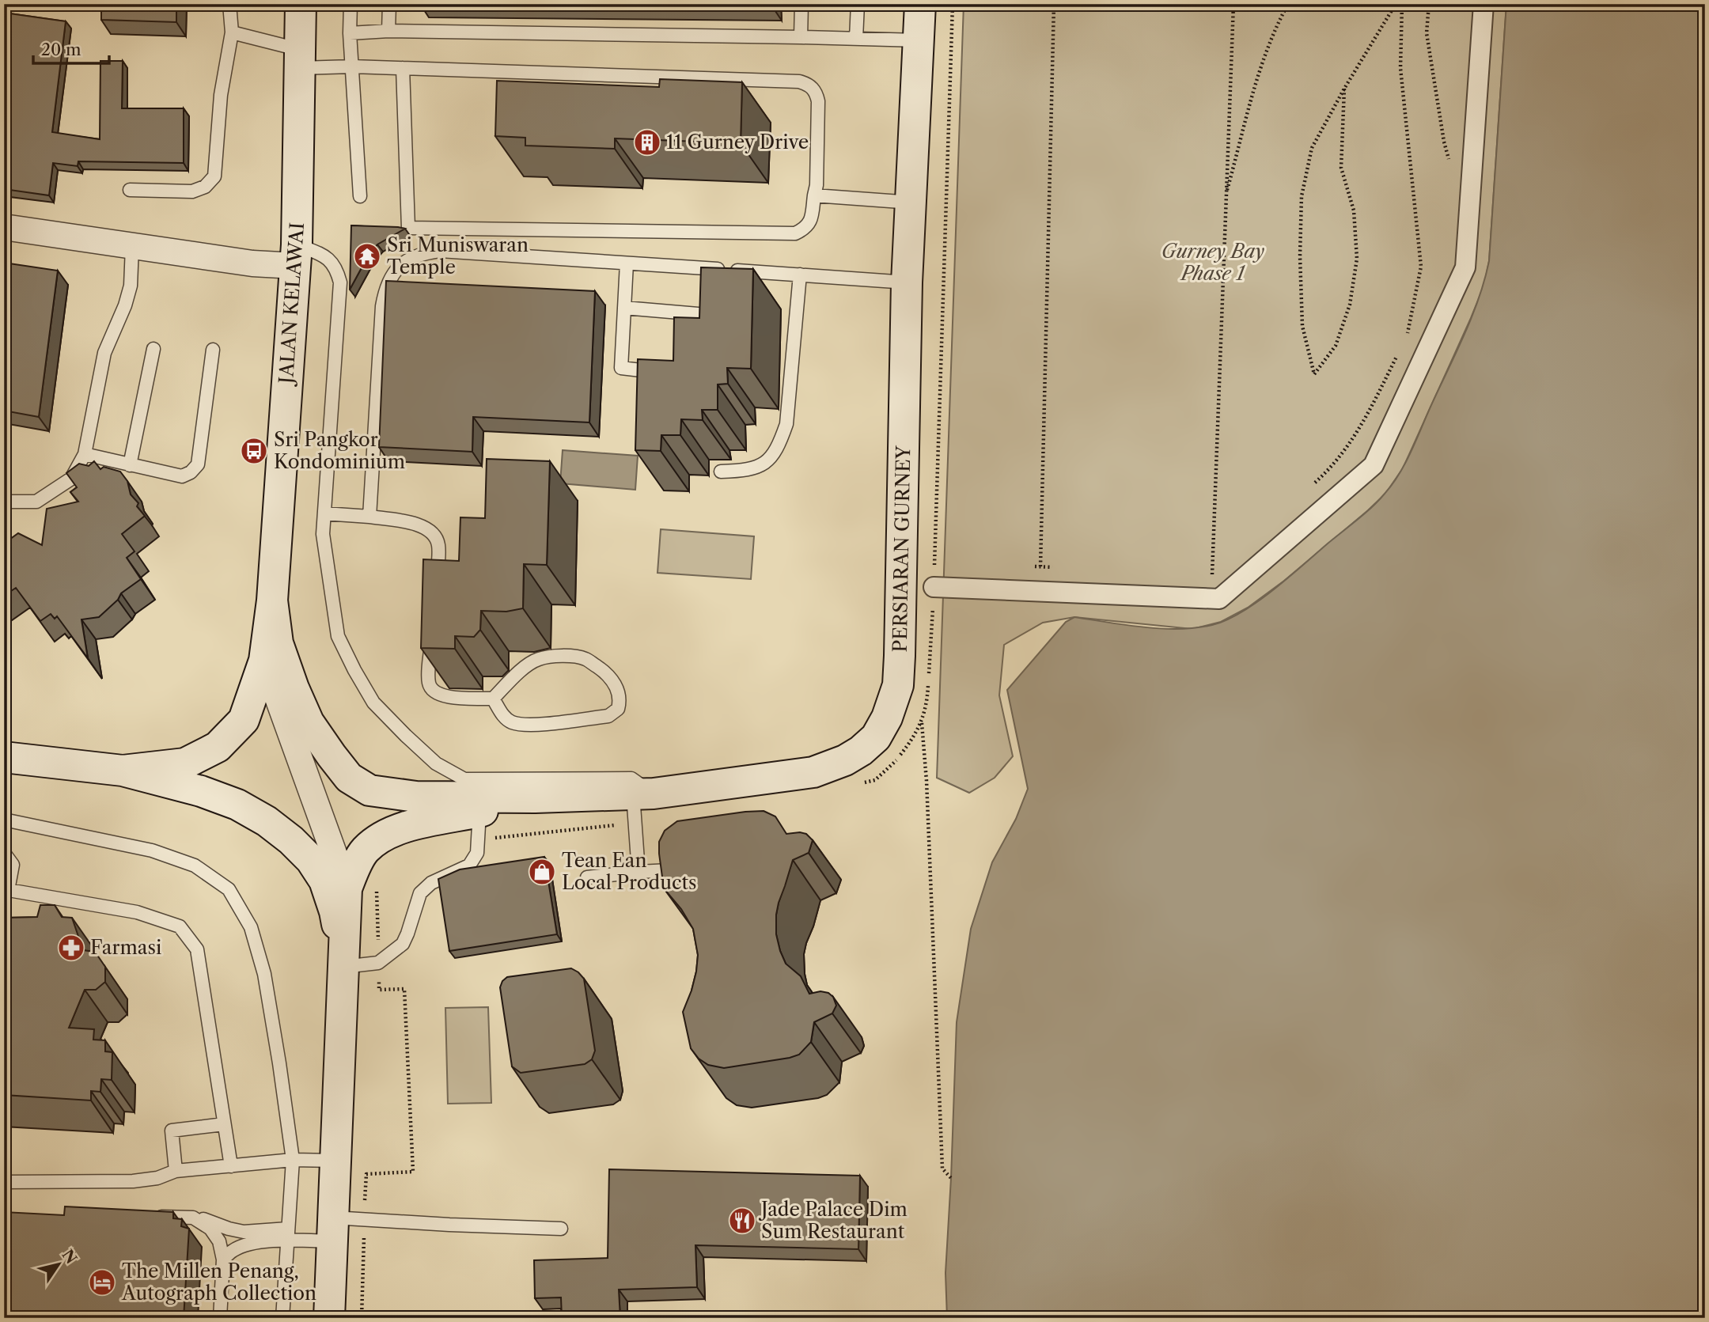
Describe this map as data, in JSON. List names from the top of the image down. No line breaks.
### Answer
{"streets":{"main road":["JALAN KELAWAI","PERSIARAN GURNEY"]},"crossings":[["JALAN KELAWAI","PERSIARAN GURNEY"]],"parks":["Gurney Bay Phase 1"],"places":{"building":["11 Gurney Drive"],"temple":["Sri Muniswaran Temple"],"bus stop":["Sri Pangkor Kondominium"],"shop":["Tean Ean Local Products"],"pharmacy":["Farmasi"],"restaurant":["Jade Palace Dim Sum Restaurant"],"hotel":["The Millen Penang, Autograph Collection"]},"scale_bar":"20 m","north":"top right"}
